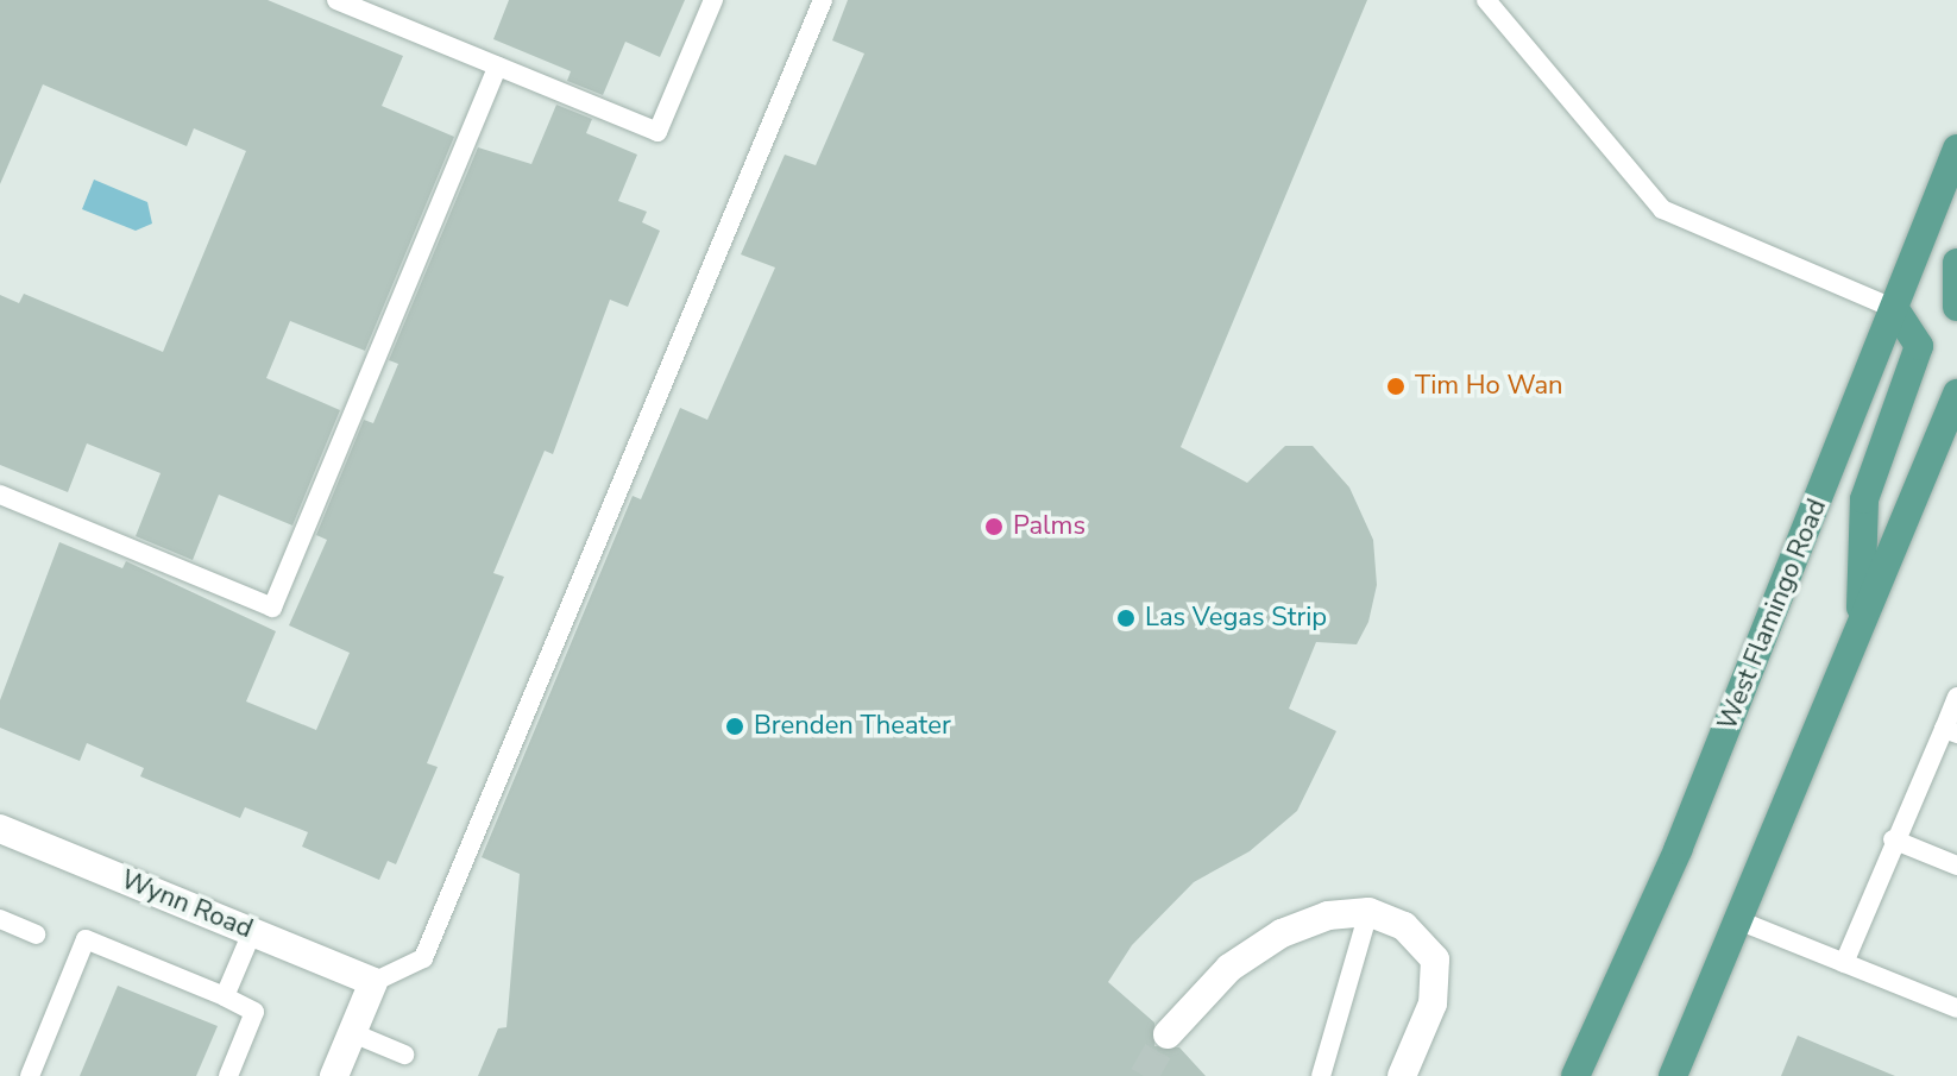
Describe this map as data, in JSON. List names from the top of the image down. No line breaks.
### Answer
{"streets":{"main road":["West Flamingo Road"],"street":["Wynn Road"]},"places":["Tim Ho Wan","Palms","Las Vegas Strip","Brenden Theater"]}
